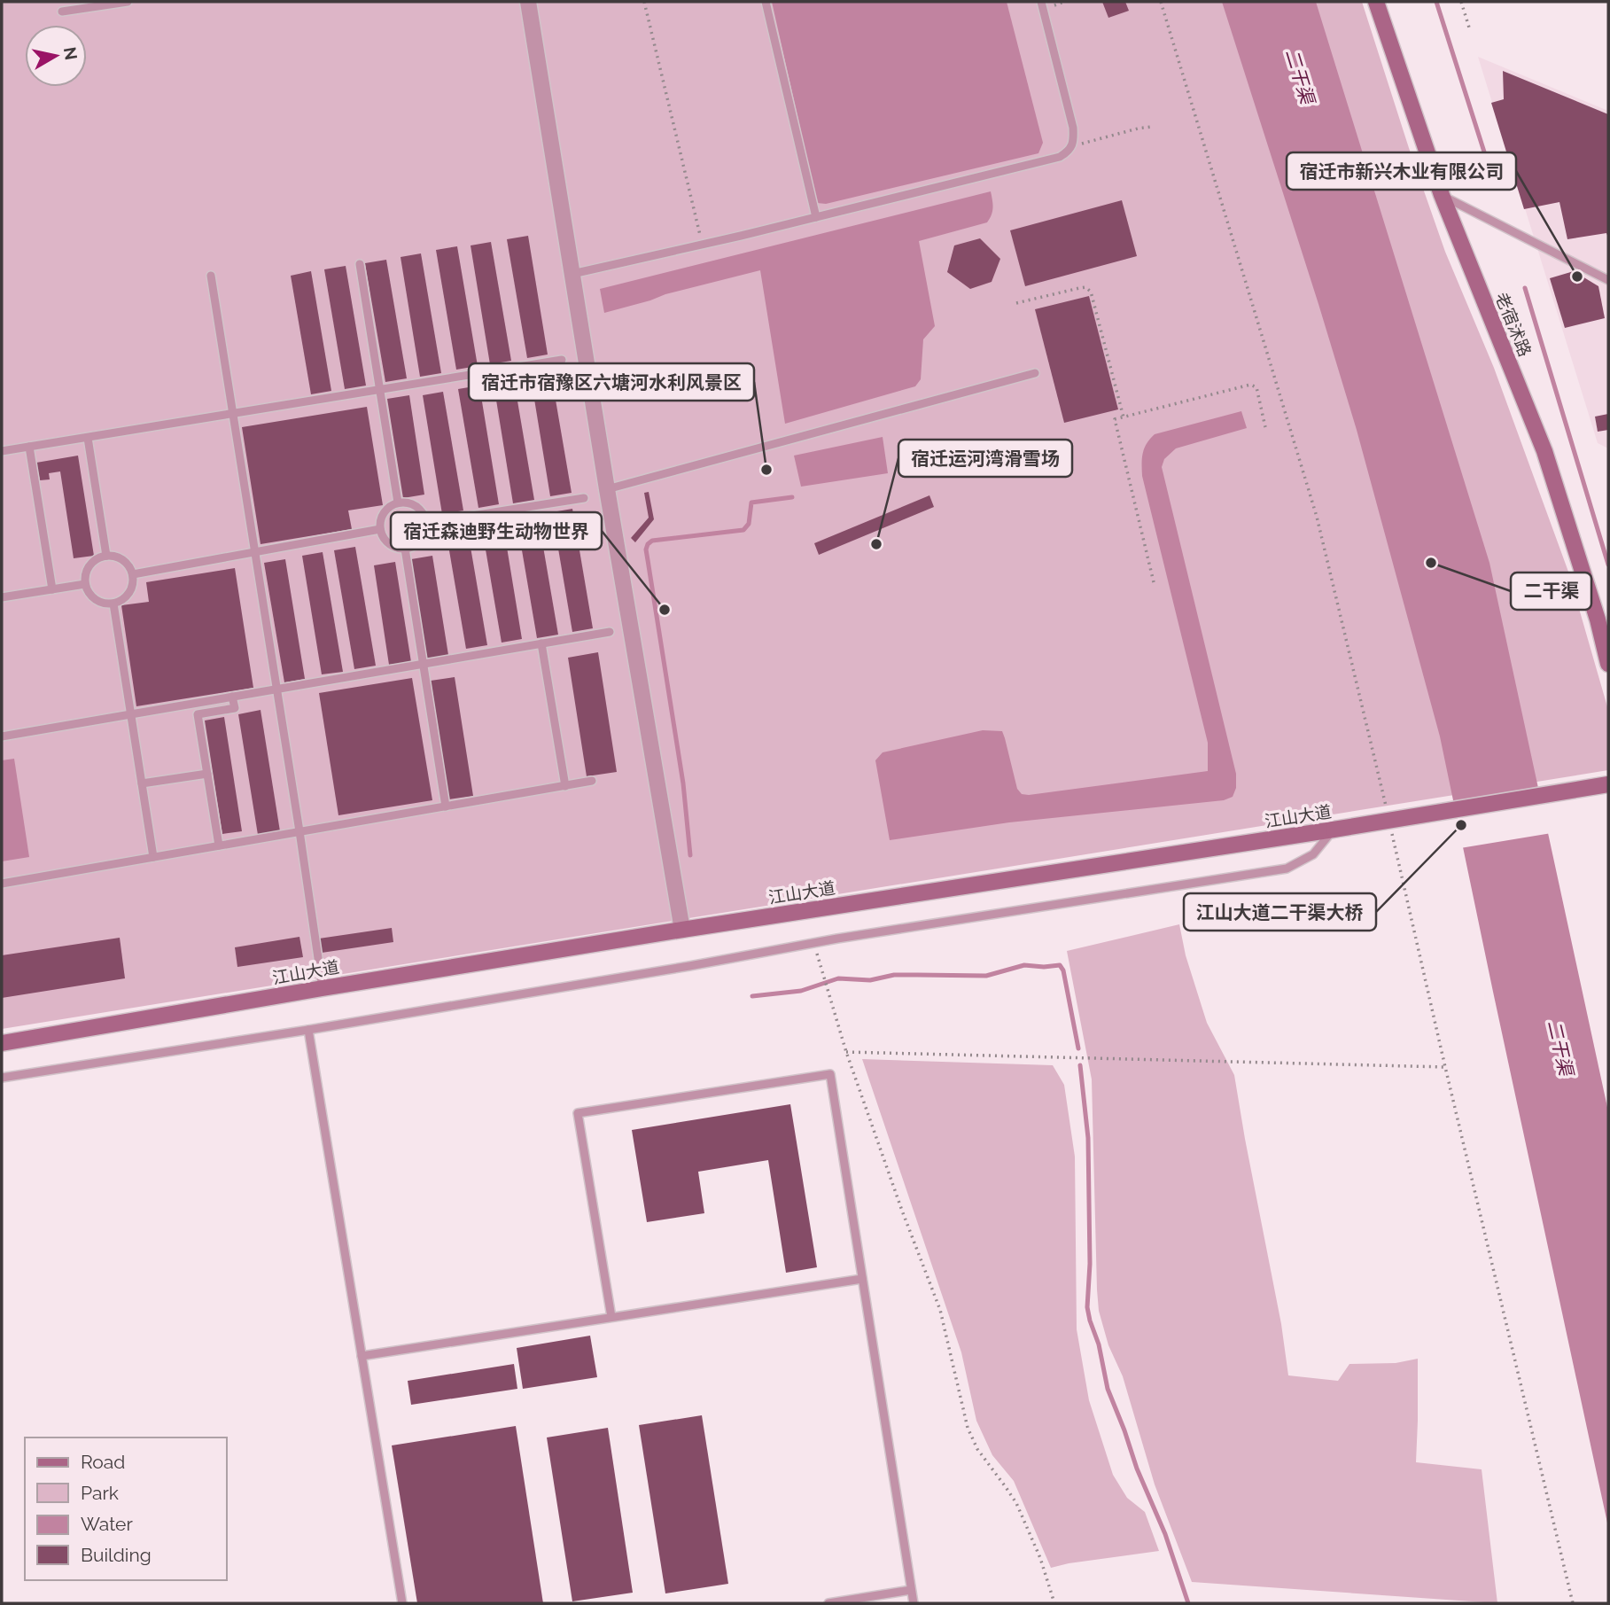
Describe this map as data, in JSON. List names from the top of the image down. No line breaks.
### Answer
{"streets":{"main road":["老宿沭路","江山大道"]},"water":["二干渠"],"places":["宿迁市新兴木业有限公司","宿迁市宿豫区六塘河水利风景区","宿迁运河湾滑雪场","二干渠","宿迁森迪野生动物世界","江山大道二干渠大桥"],"legend":["Road","Park","Water","Building"],"north":"right"}
